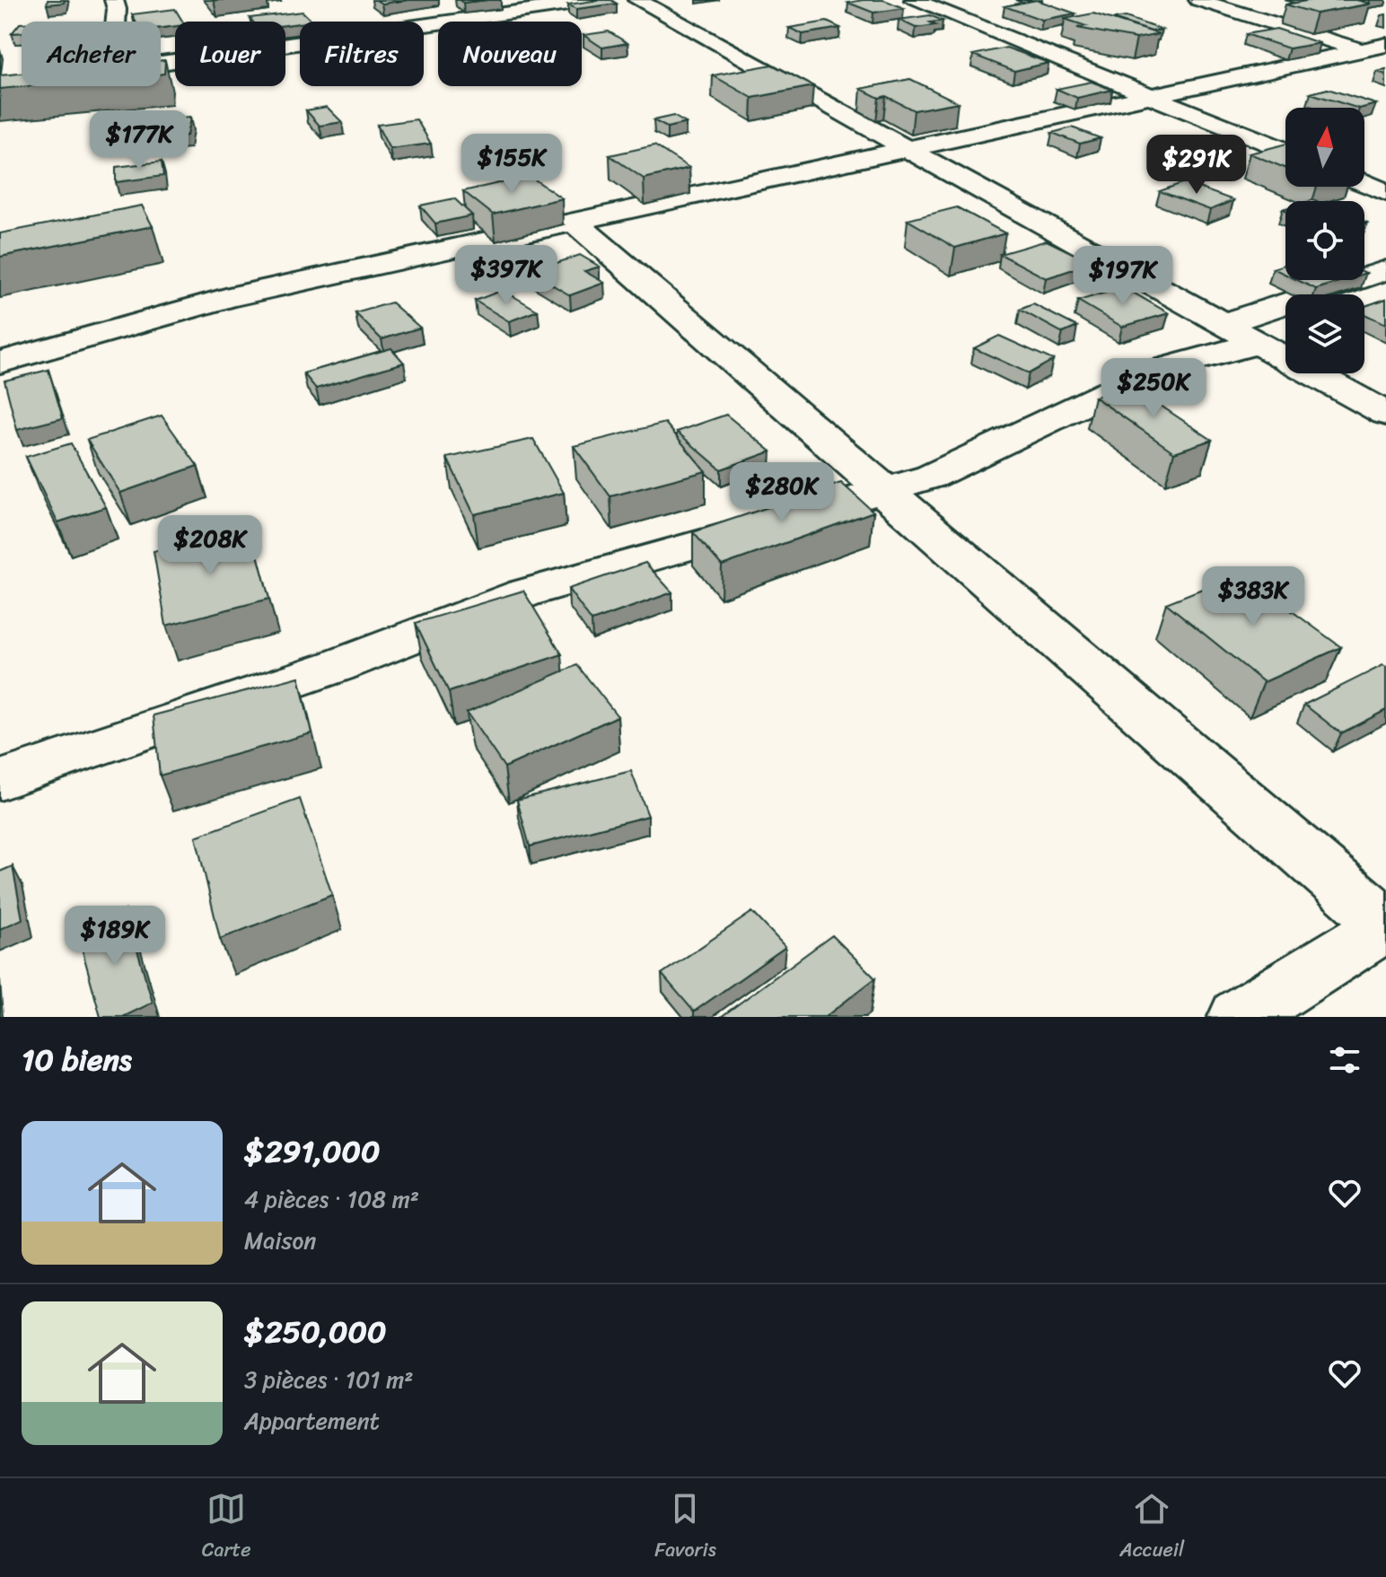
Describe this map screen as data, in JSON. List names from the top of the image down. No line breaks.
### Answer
{"north":"top","page":{"chip":["Acheter","Louer","Filtres","Nouveau"],"price":["$177K","$155K","$291K","$397K","$197K","$250K","$280K","$208K","$383K","$189K"],"heading":"10 biens","list":[{"name":"$291,000","note":"4 pièces · 108 m² · Maison"},{"name":"$250,000","note":"3 pièces · 101 m² · Appartement"}],"tabs":["Carte","Favoris","Accueil"]}}
